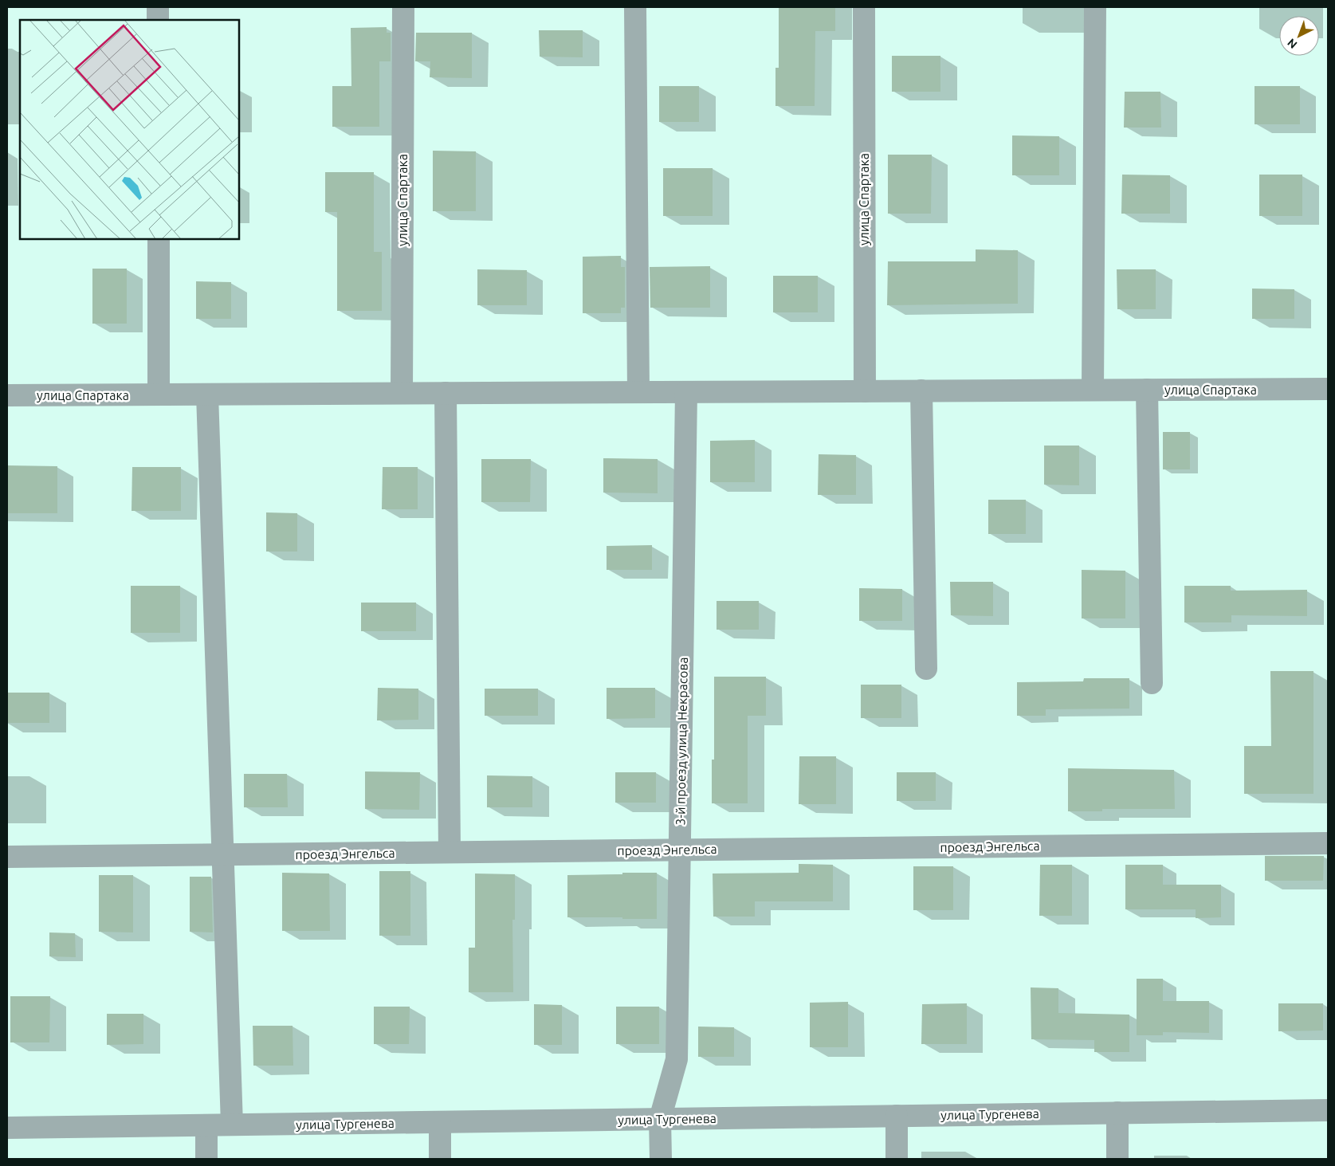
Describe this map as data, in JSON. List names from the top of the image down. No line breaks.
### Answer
{"streets":{"street":["улица Спартака","3-й проезд улица Некрасова","проезд Энгельса","улица Тургенева"]},"crossings":[["улица Спартака","3-й проезд улица Некрасова"],["3-й проезд улица Некрасова","проезд Энгельса"],["3-й проезд улица Некрасова","улица Тургенева"]],"north":"bottom left"}
